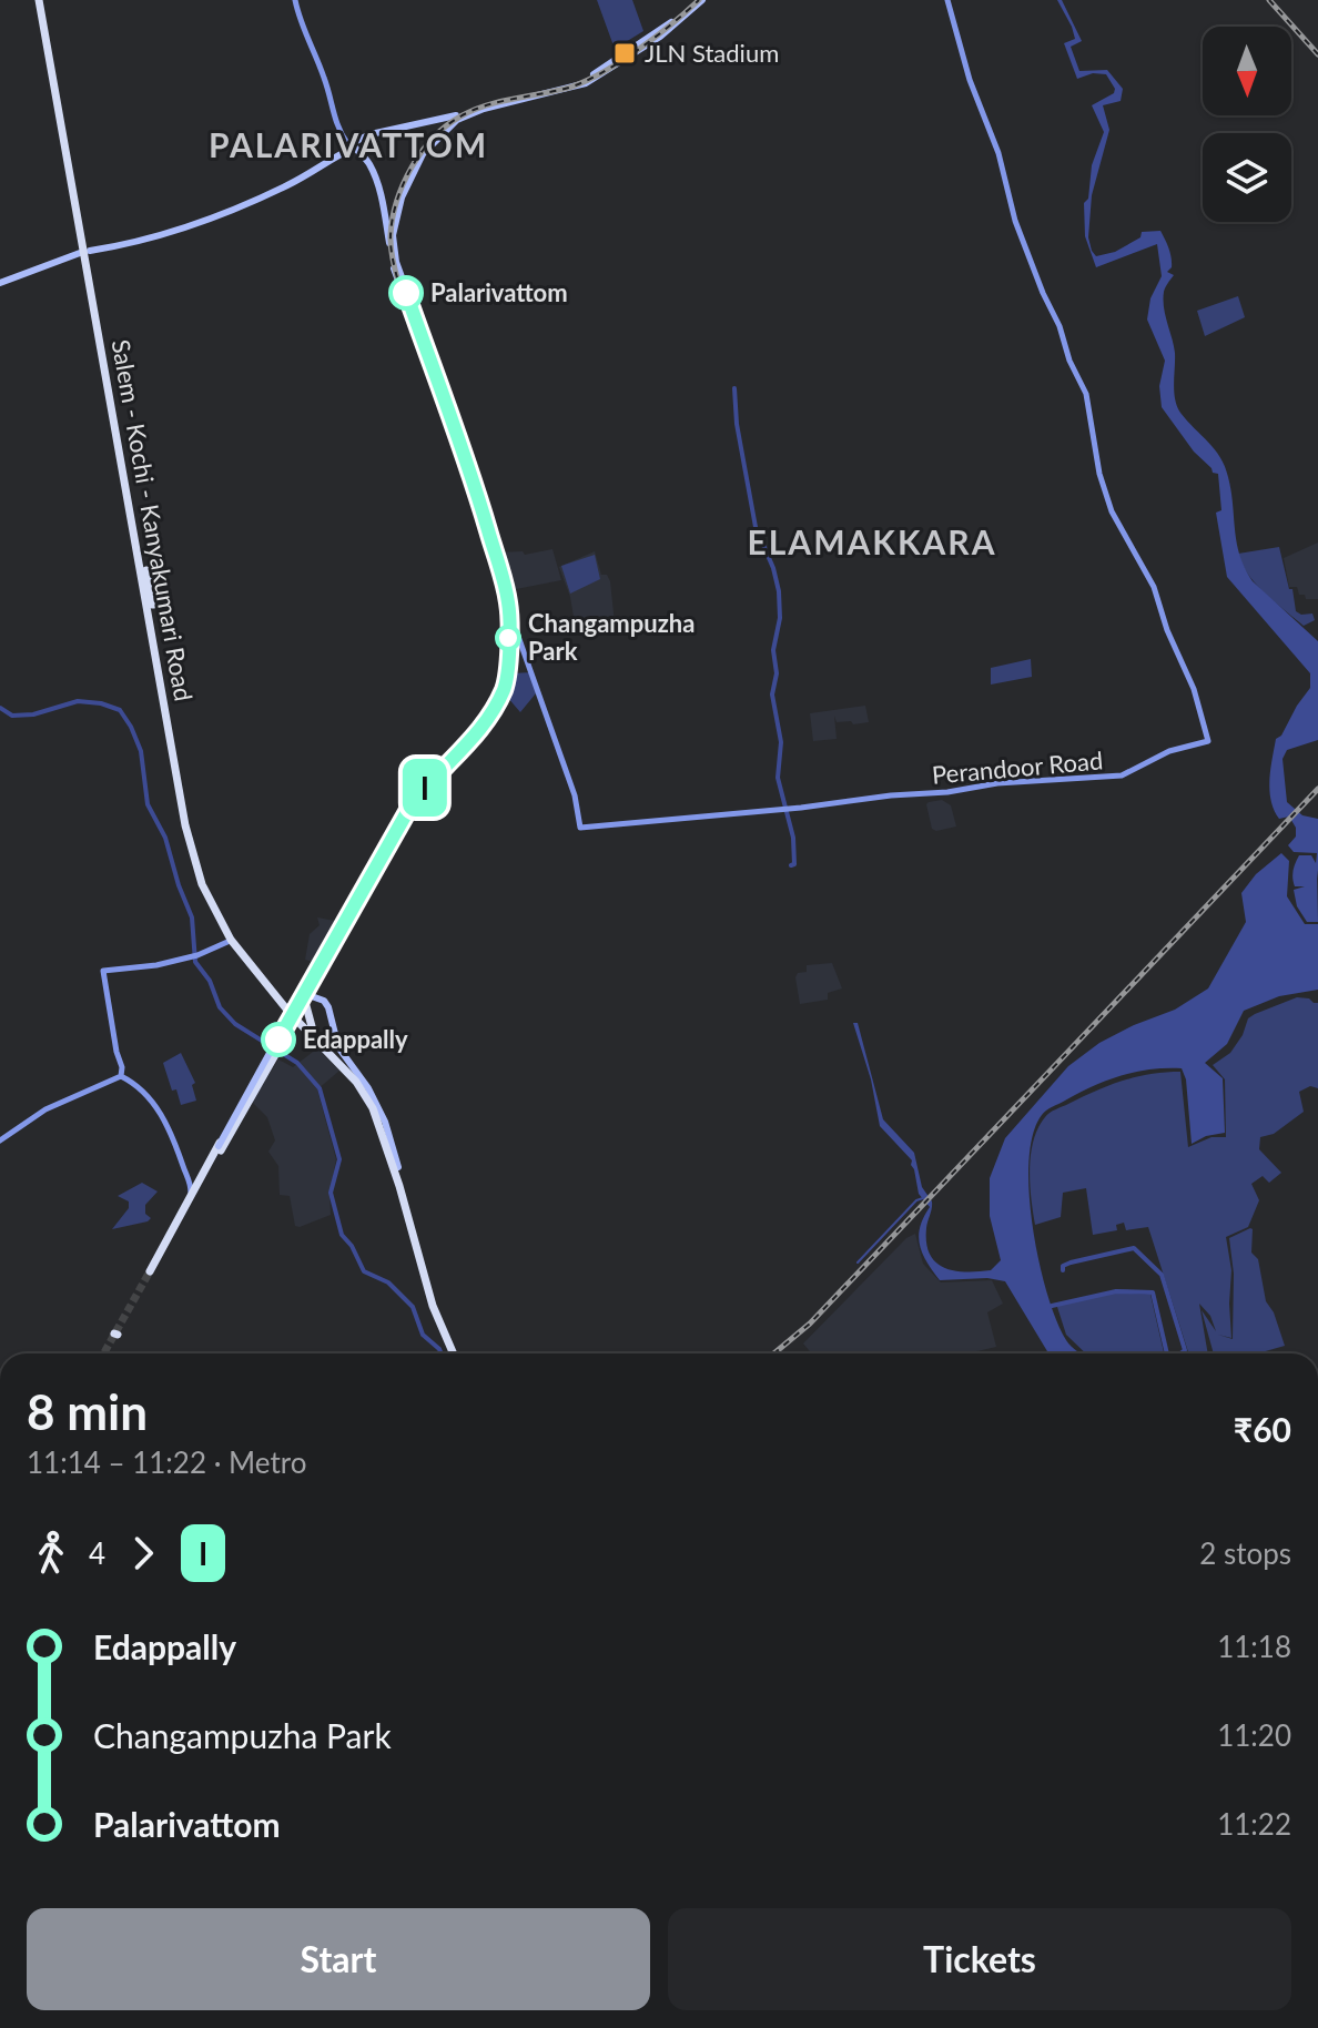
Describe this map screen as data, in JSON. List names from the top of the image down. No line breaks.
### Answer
{"streets":{"highway":["Salem - Kochi - Kanyakumari Road"],"main road":["Perandoor Road"]},"districts":["PALARIVATTOM","ELAMAKKARA"],"places":{"transit":["JLN Stadium"],"other":["Palarivattom","Changampuzha Park","Edappally"]},"lines":["metro line I"],"north":"bottom","page":{"on_map":"I","heading":["8 min","11:14 – 11:22 · Metro","₹60"],"legs":["4","I","2 stops"],"list":[{"name":"Edappally","value":"11:18"},{"name":"Changampuzha Park","value":"11:20"},{"name":"Palarivattom","value":"11:22"}],"buttons":["Start","Tickets"]}}
